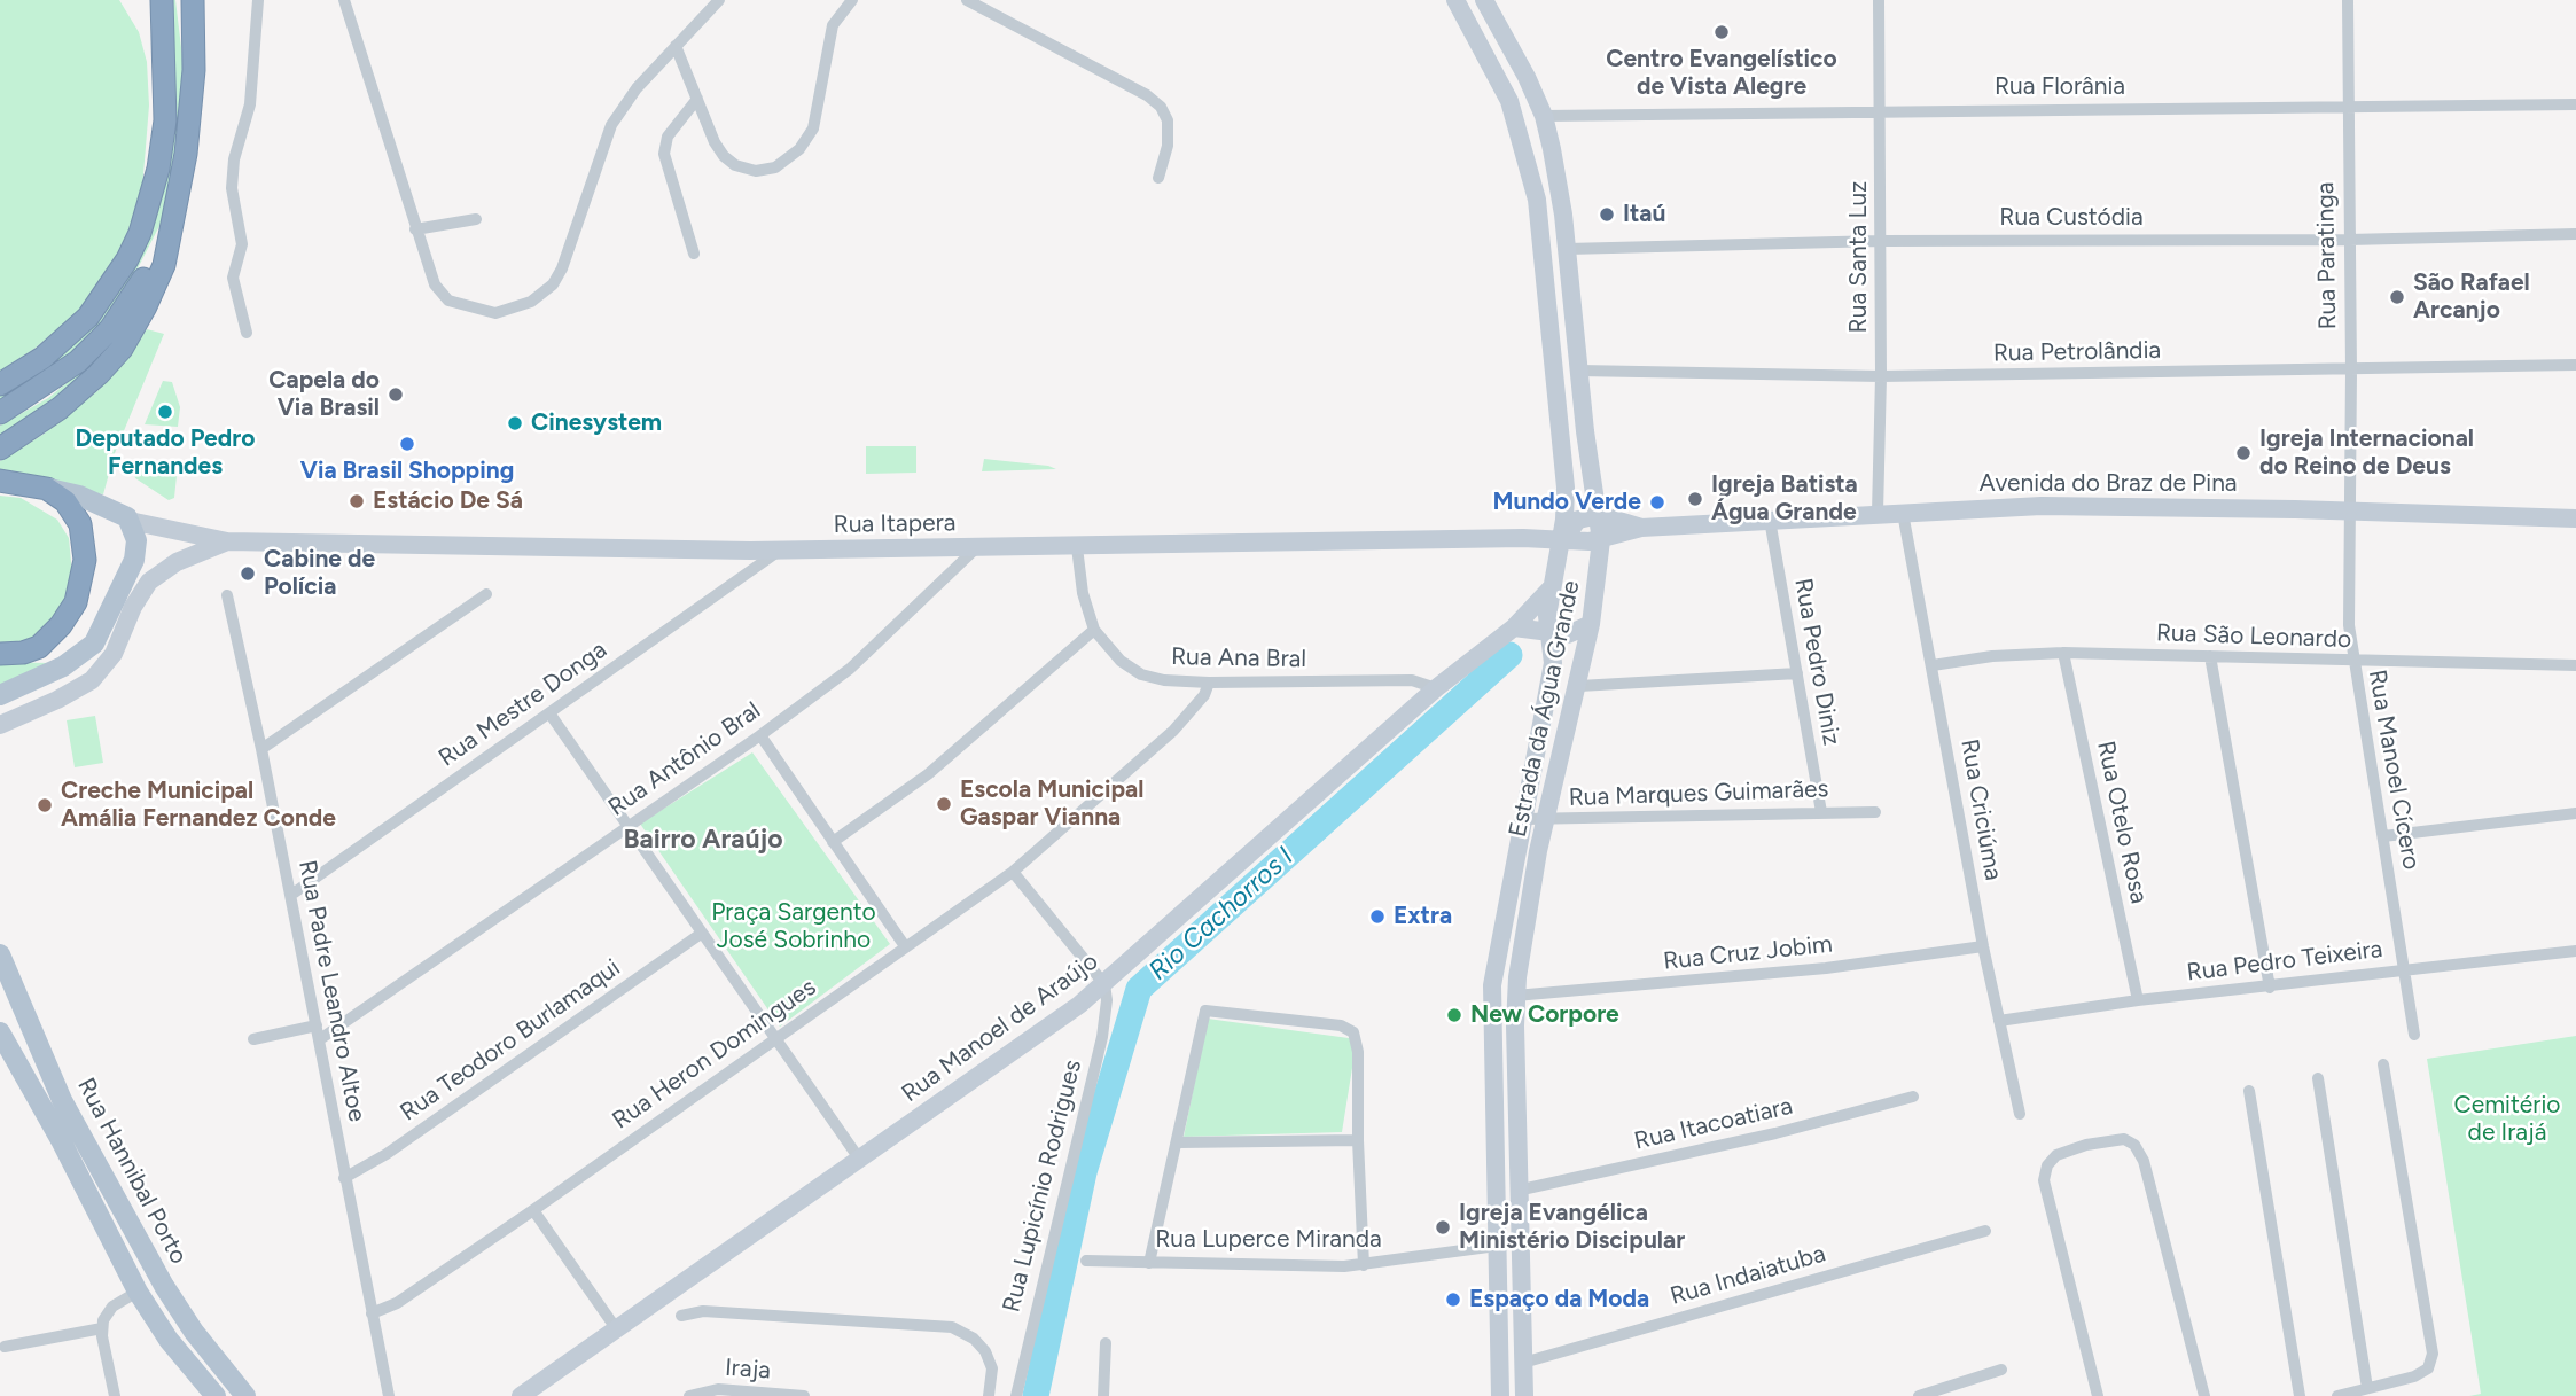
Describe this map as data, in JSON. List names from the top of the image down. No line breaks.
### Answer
{"streets":{"main road":["Rua Hannibal Porto"],"street":["Rua Florânia","Rua Custódia","Rua Paratinga","Rua Santa Luz","Rua Petrolândia","Avenida do Braz de Pina","Rua Itapera","Rua São Leonardo","Rua Ana Bral","Rua Pedro Diniz","Rua Mestre Donga","Estrada da Água Grande","Rua Antônio Bral","Rua Manoel Cícero","Rua Marques Guimarães","Rua Criciúma","Rua Otelo Rosa","Rua Cruz Jobim","Rua Pedro Teixeira","Rua Padre Leandro Altoe","Rua Manoel de Araújo","Rua Teodoro Burlamaqui","Rua Heron Domingues","Rua Itacoatiara","Rua Lupicínio Rodrigues","Rua Luperce Miranda","Rua Indaiatuba","Iraja"]},"crossings":[["Rua Florânia","Rua Paratinga"],["Rua Florânia","Rua Santa Luz"],["Rua Florânia","Estrada da Água Grande"],["Rua Custódia","Rua Paratinga"],["Rua Custódia","Rua Santa Luz"],["Rua Custódia","Estrada da Água Grande"],["Rua Paratinga","Rua Petrolândia"],["Rua Paratinga","Avenida do Braz de Pina"],["Rua Paratinga","Rua Manoel Cícero"],["Rua Santa Luz","Rua Petrolândia"],["Rua Santa Luz","Avenida do Braz de Pina"],["Rua Petrolândia","Estrada da Água Grande"],["Avenida do Braz de Pina","Rua Itapera"],["Avenida do Braz de Pina","Rua Pedro Diniz"],["Avenida do Braz de Pina","Estrada da Água Grande"],["Avenida do Braz de Pina","Rua Manoel Cícero"],["Avenida do Braz de Pina","Rua Criciúma"],["Rua Itapera","Rua Ana Bral"],["Rua Itapera","Rua Mestre Donga"],["Rua Itapera","Estrada da Água Grande"],["Rua Itapera","Rua Antônio Bral"],["Rua São Leonardo","Rua Manoel Cícero"],["Rua São Leonardo","Rua Criciúma"],["Rua São Leonardo","Rua Otelo Rosa"],["Rua Ana Bral","Rua Manoel de Araújo"],["Rua Ana Bral","Rua Heron Domingues"],["Rua Pedro Diniz","Rua Marques Guimarães"],["Rua Mestre Donga","Rua Padre Leandro Altoe"],["Estrada da Água Grande","Rua Marques Guimarães"],["Estrada da Água Grande","Rua Cruz Jobim"],["Estrada da Água Grande","Rua Manoel de Araújo"],["Estrada da Água Grande","Rua Itacoatiara"],["Estrada da Água Grande","Rua Luperce Miranda"],["Estrada da Água Grande","Rua Indaiatuba"],["Rua Antônio Bral","Rua Padre Leandro Altoe"],["Rua Manoel Cícero","Rua Pedro Teixeira"],["Rua Criciúma","Rua Cruz Jobim"],["Rua Criciúma","Rua Pedro Teixeira"],["Rua Otelo Rosa","Rua Pedro Teixeira"],["Rua Padre Leandro Altoe","Rua Teodoro Burlamaqui"],["Rua Padre Leandro Altoe","Rua Heron Domingues"],["Rua Manoel de Araújo","Rua Lupicínio Rodrigues"]],"districts":["Bairro Araújo"],"water":["Rio Cachorros I"],"parks":["Praça Sargento José Sobrinho","Cemitério de Irajá"],"places":["Centro Evangelístico de Vista Alegre","Itaú","São Rafael Arcanjo","Capela do Via Brasil","Deputado Pedro Fernandes","Cinesystem","Via Brasil Shopping","Igreja Internacional do Reino de Deus","Igreja Batista Água Grande","Estácio De Sá","Mundo Verde","Cabine de Polícia","Escola Municipal Gaspar Vianna","Creche Municipal Amália Fernandez Conde","Extra","New Corpore","Igreja Evangélica Ministério Discipular","Espaço da Moda"]}
